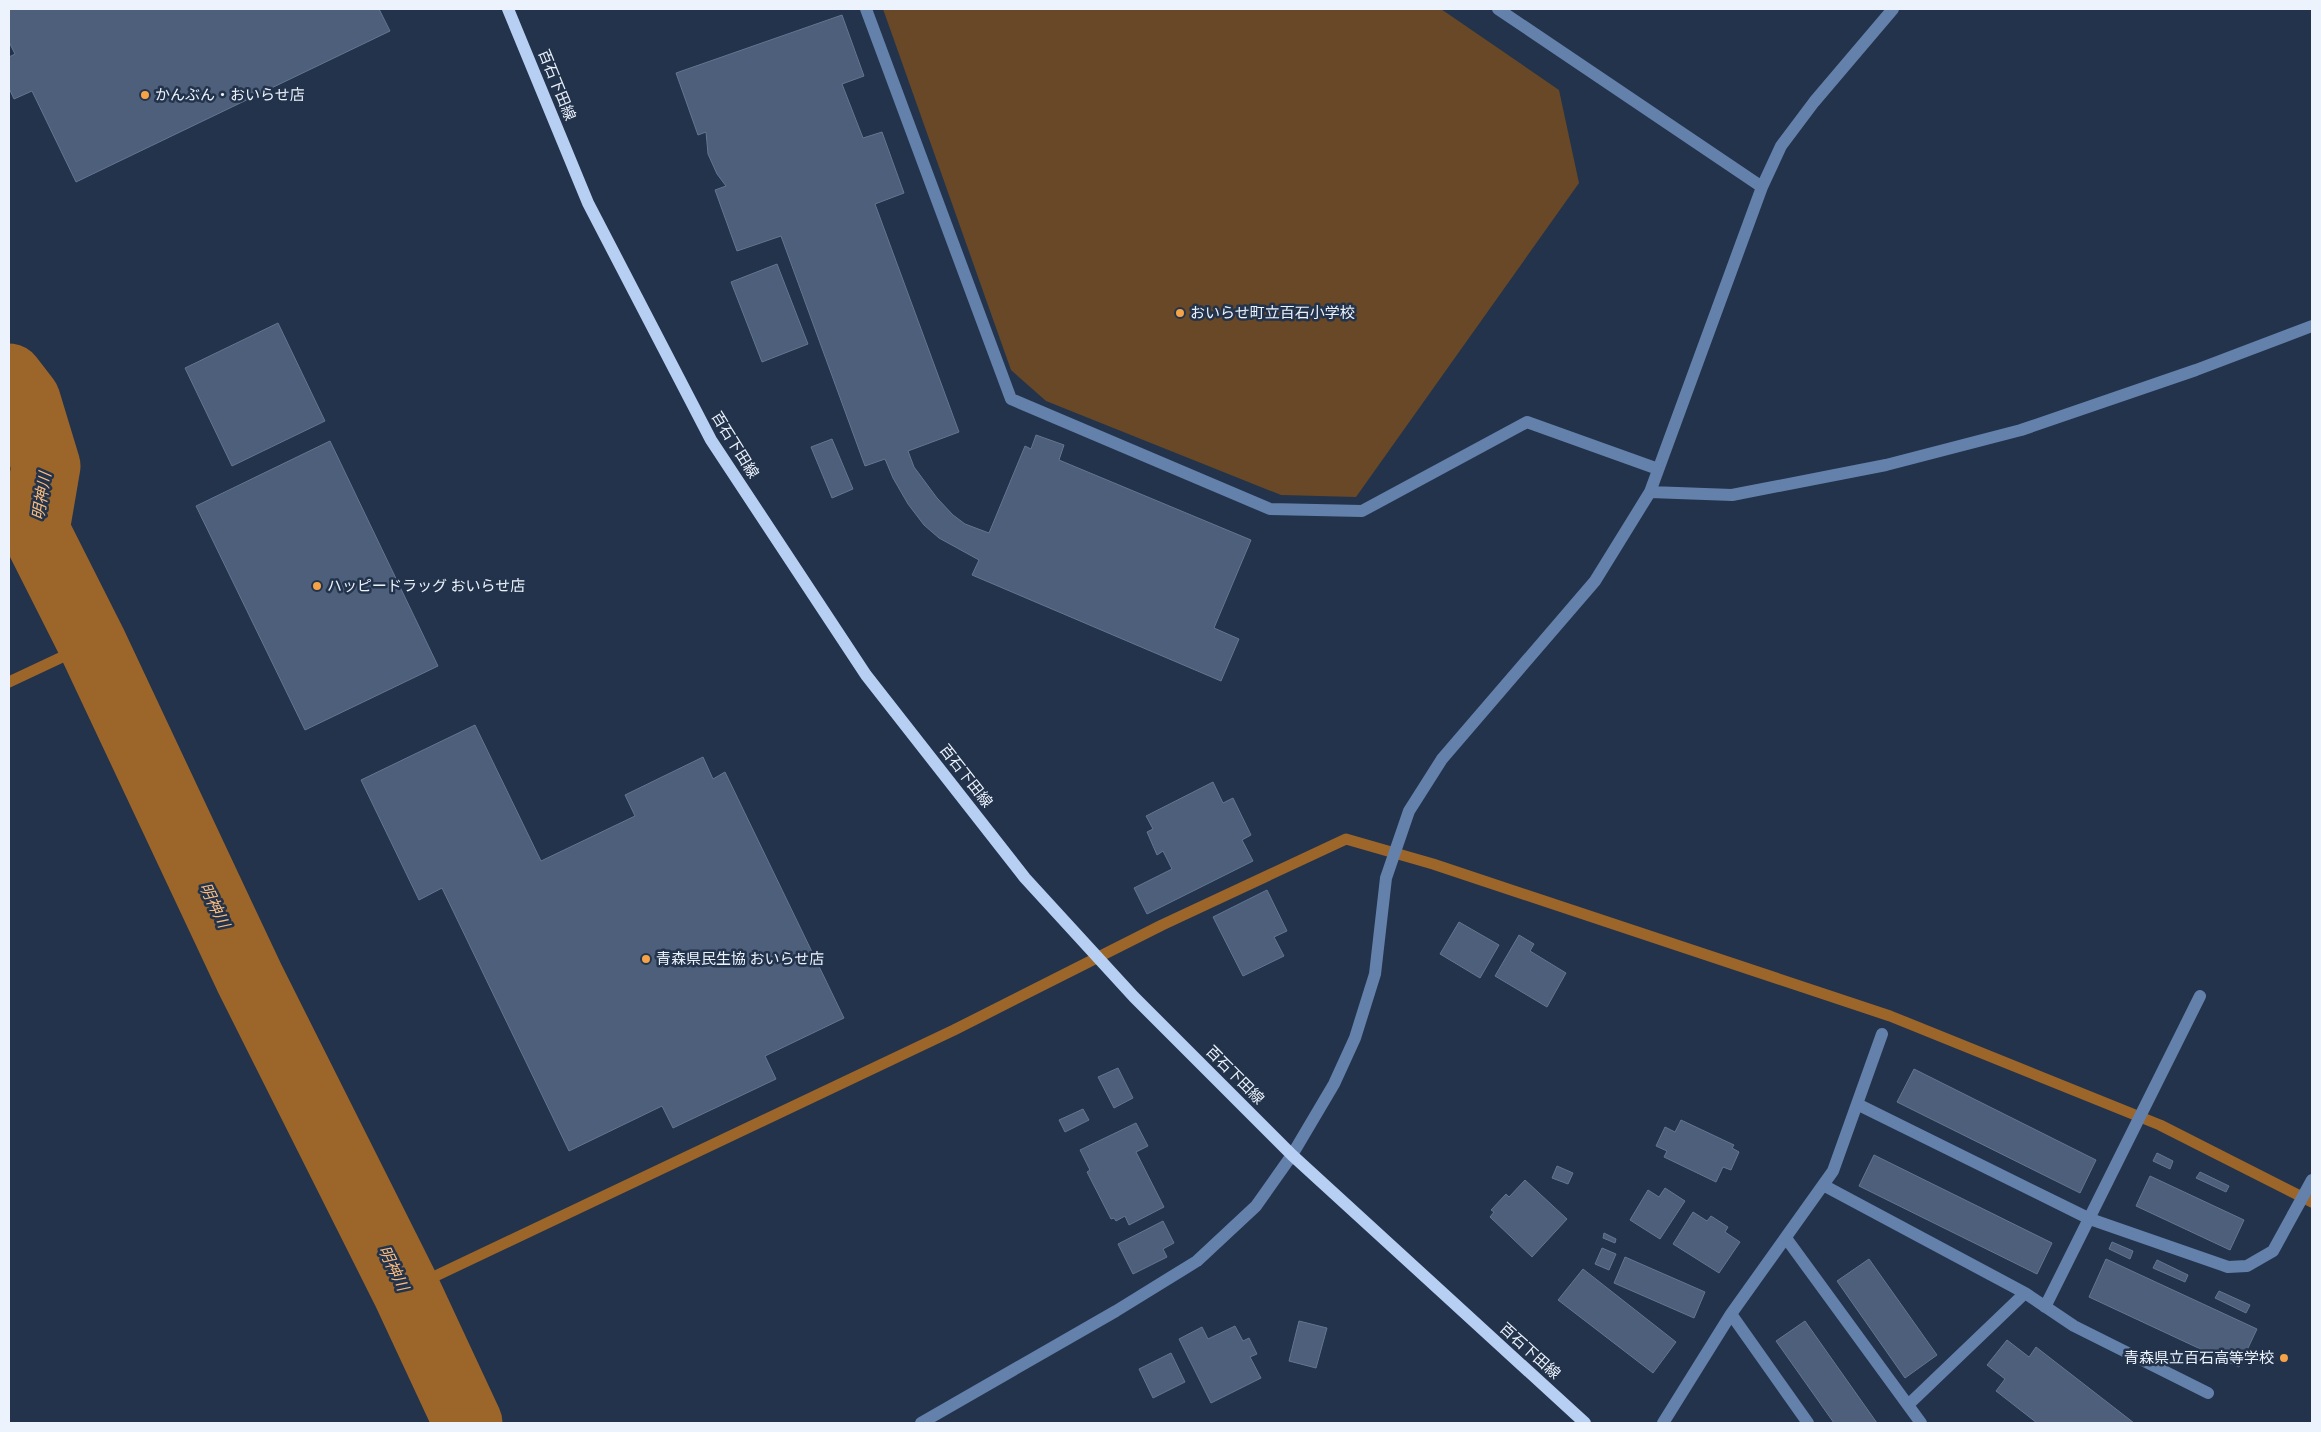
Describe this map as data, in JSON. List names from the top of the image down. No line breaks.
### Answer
{"streets":{"main road":["百石下田線"]},"water":["明神川"],"places":["かんぶん・おいらせ店","おいらせ町立百石小学校","ハッピードラッグ おいらせ店","青森県民生協 おいらせ店","青森県立百石高等学校"]}
